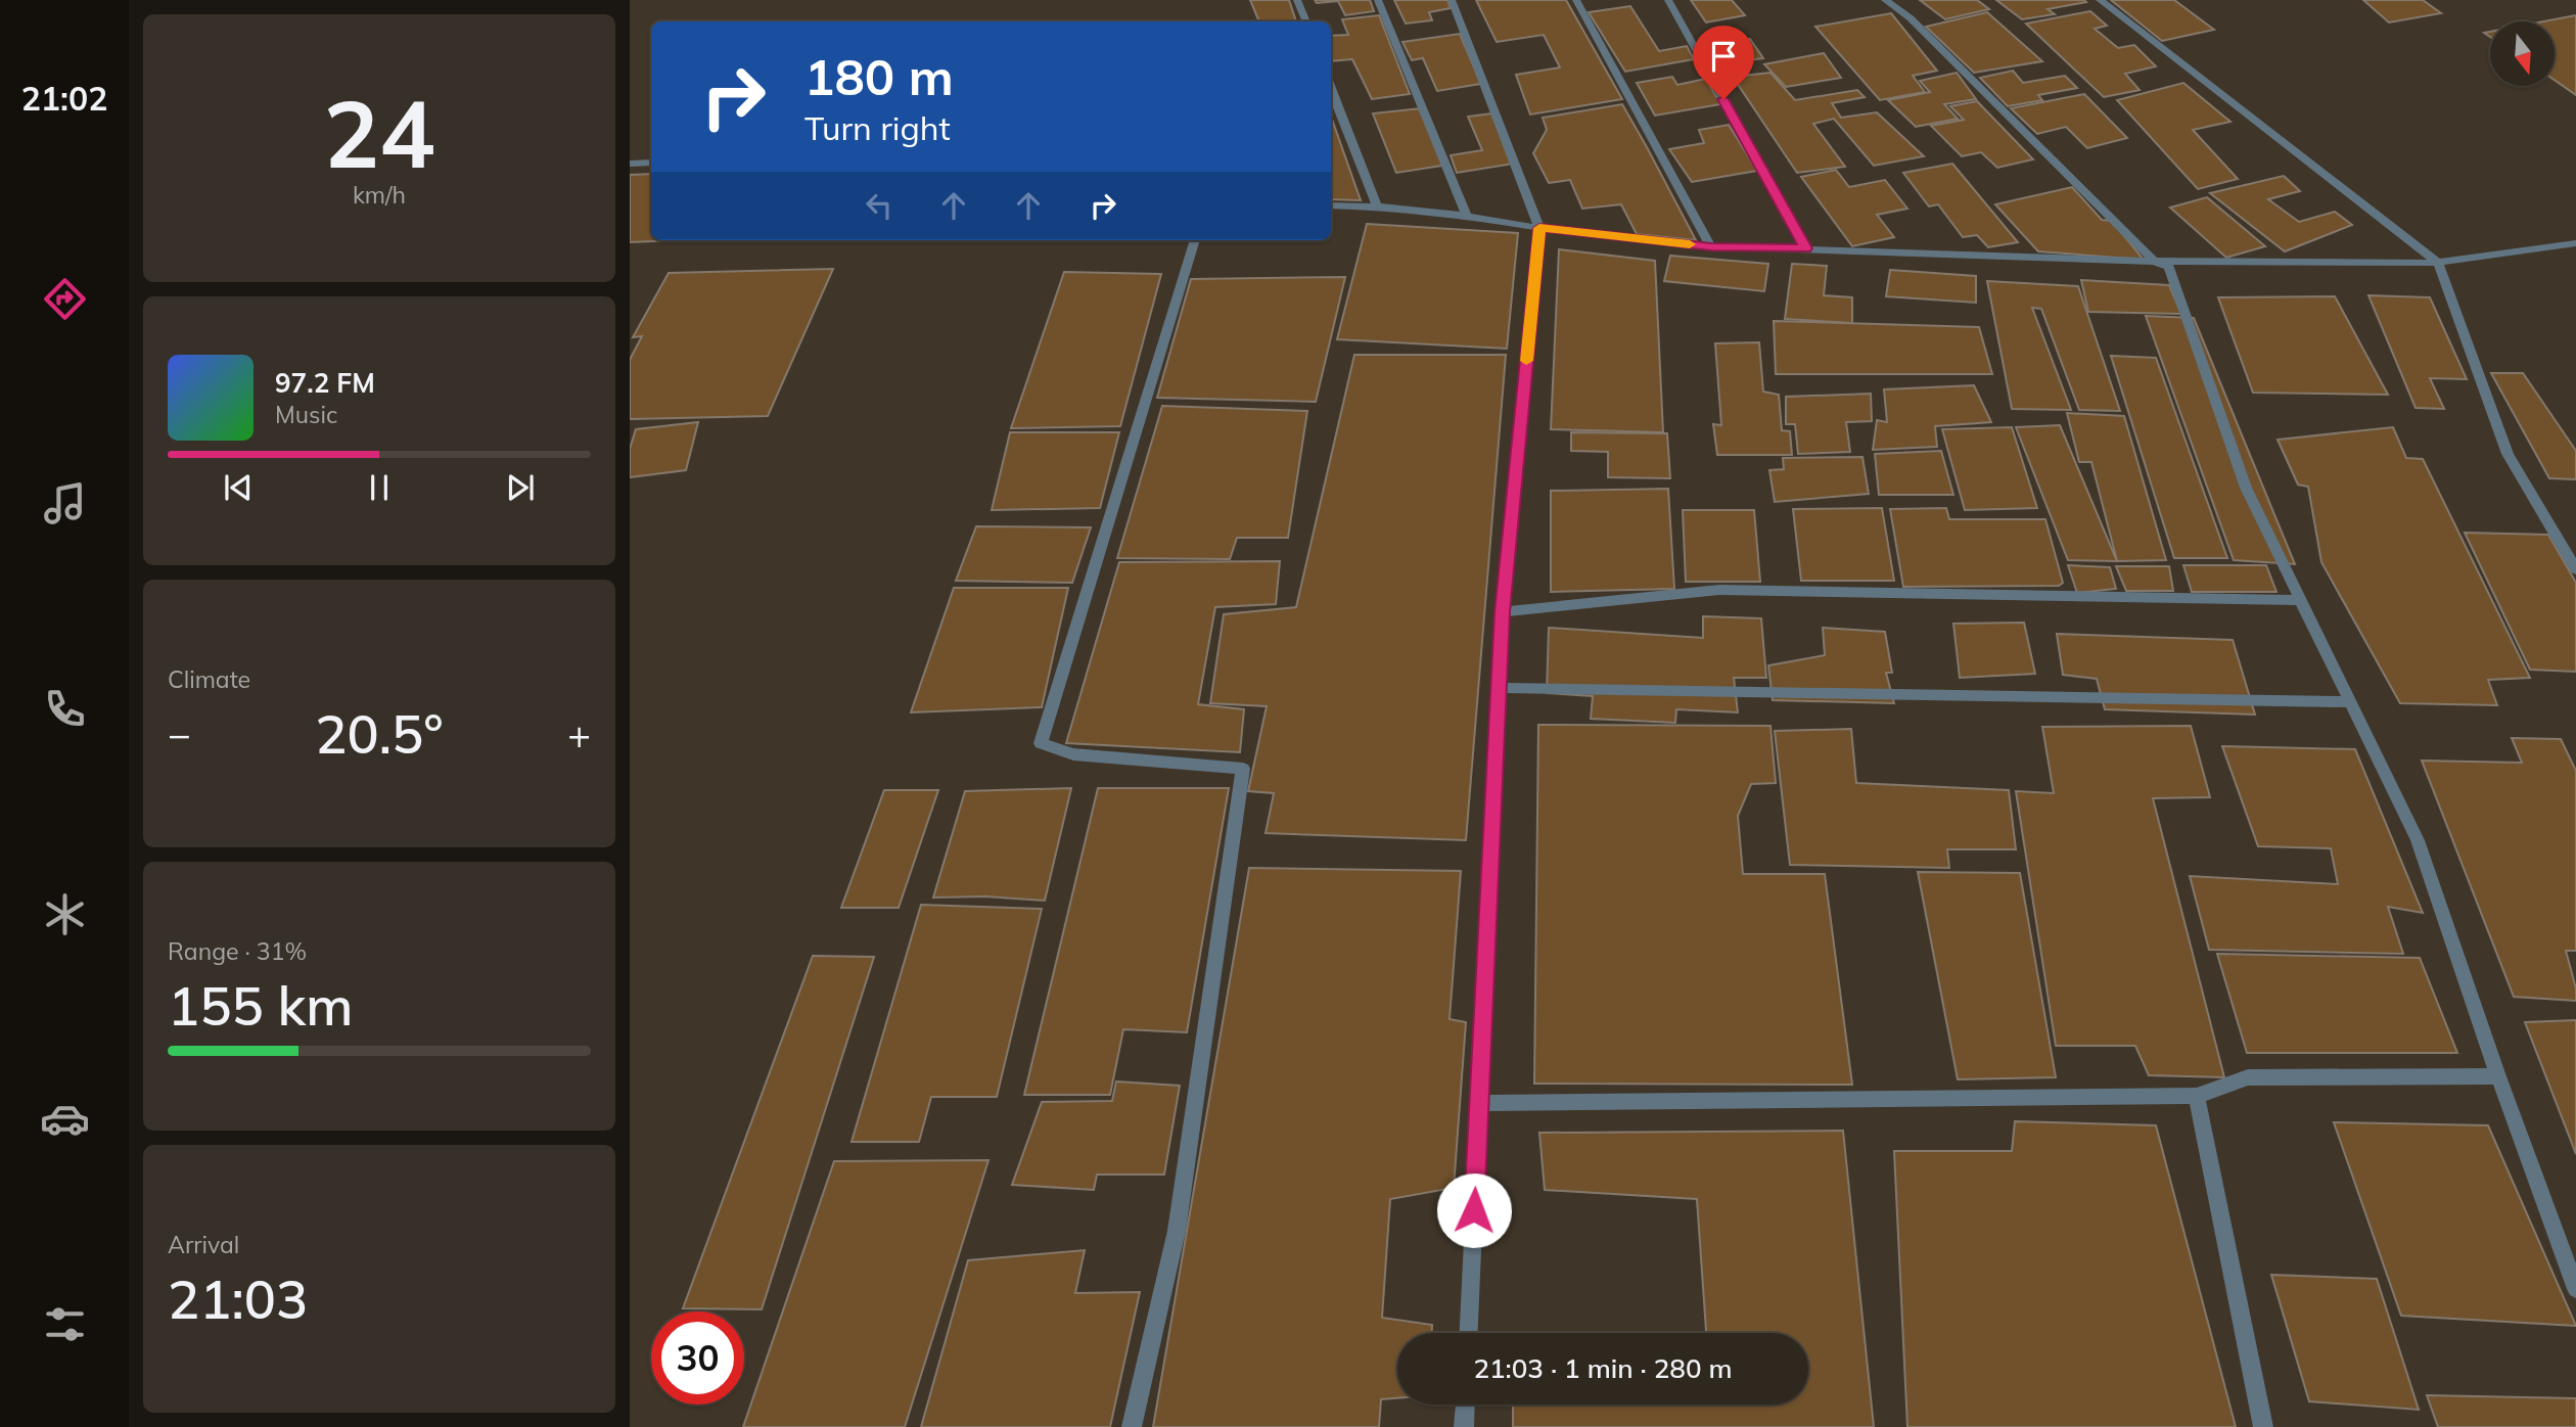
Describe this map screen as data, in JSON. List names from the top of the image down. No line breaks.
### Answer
{"north":"bottom","page":{"tabs":"21:02","tile":[["24","km/h"],"Climate",["Range · 31%","155 km"],["Arrival","21:03"]],"turn":["180 m","Turn right"],"song":["97.2 FM","Music"],"heat":["−","20.5°","+"],"limit":"30","trip":"21:03 · 1 min · 280 m"}}
